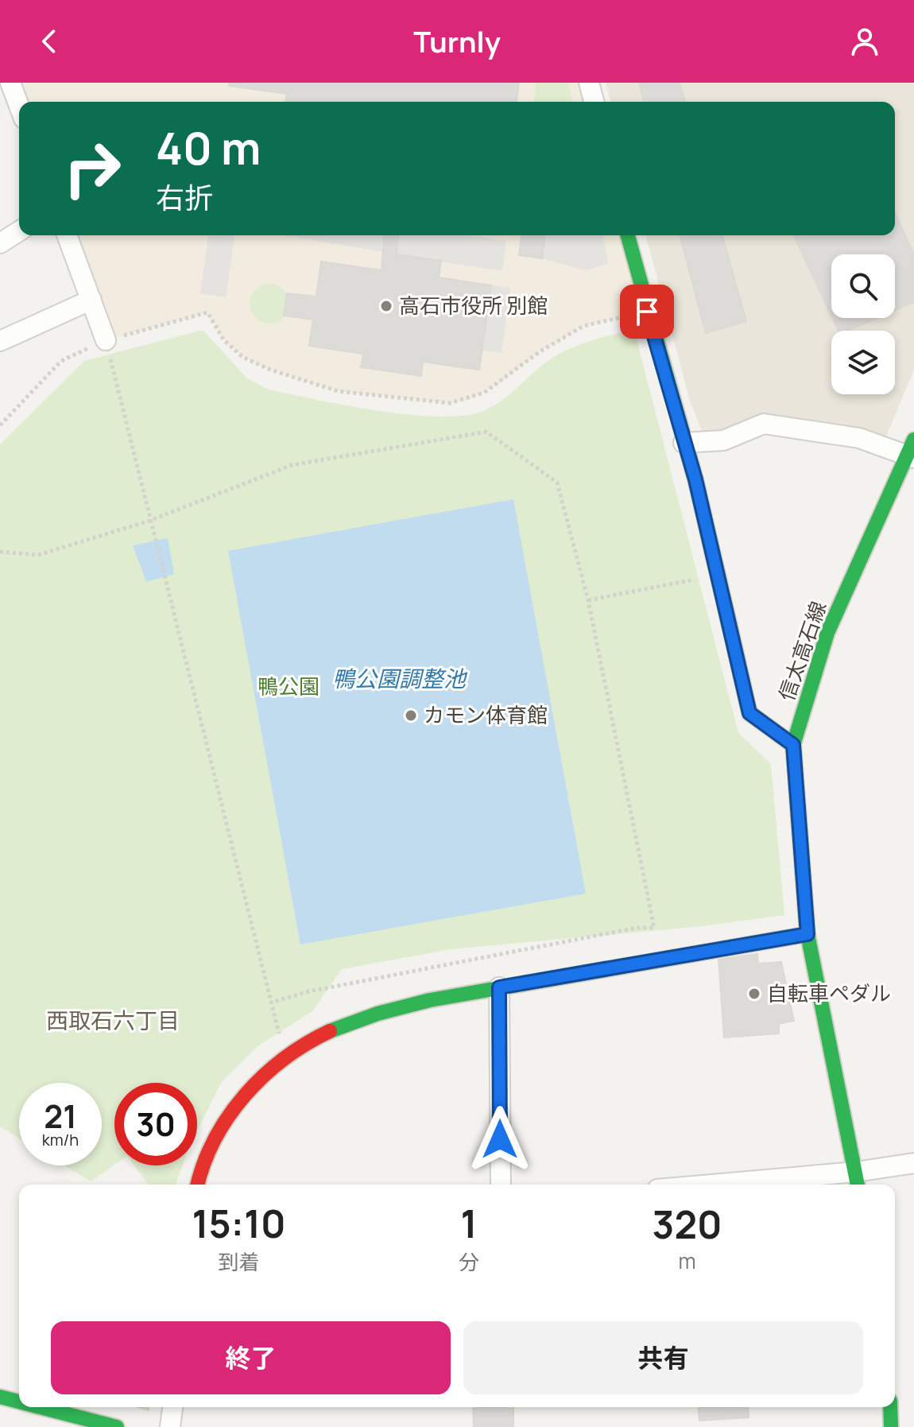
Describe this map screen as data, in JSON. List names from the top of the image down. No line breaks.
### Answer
{"streets":{"main road":["信太高石線"]},"districts":["西取石六丁目"],"water":["鴨公園調整池"],"parks":["鴨公園"],"places":["高石市役所 別館","カモン体育館","自転車ペダル"],"page":{"header":"Turnly","turn":["40 m","右折"],"speed":"21 km/h","limit":"30","eta":["15:10","到着","1","分","320","m"],"buttons":["終了","共有"]}}
